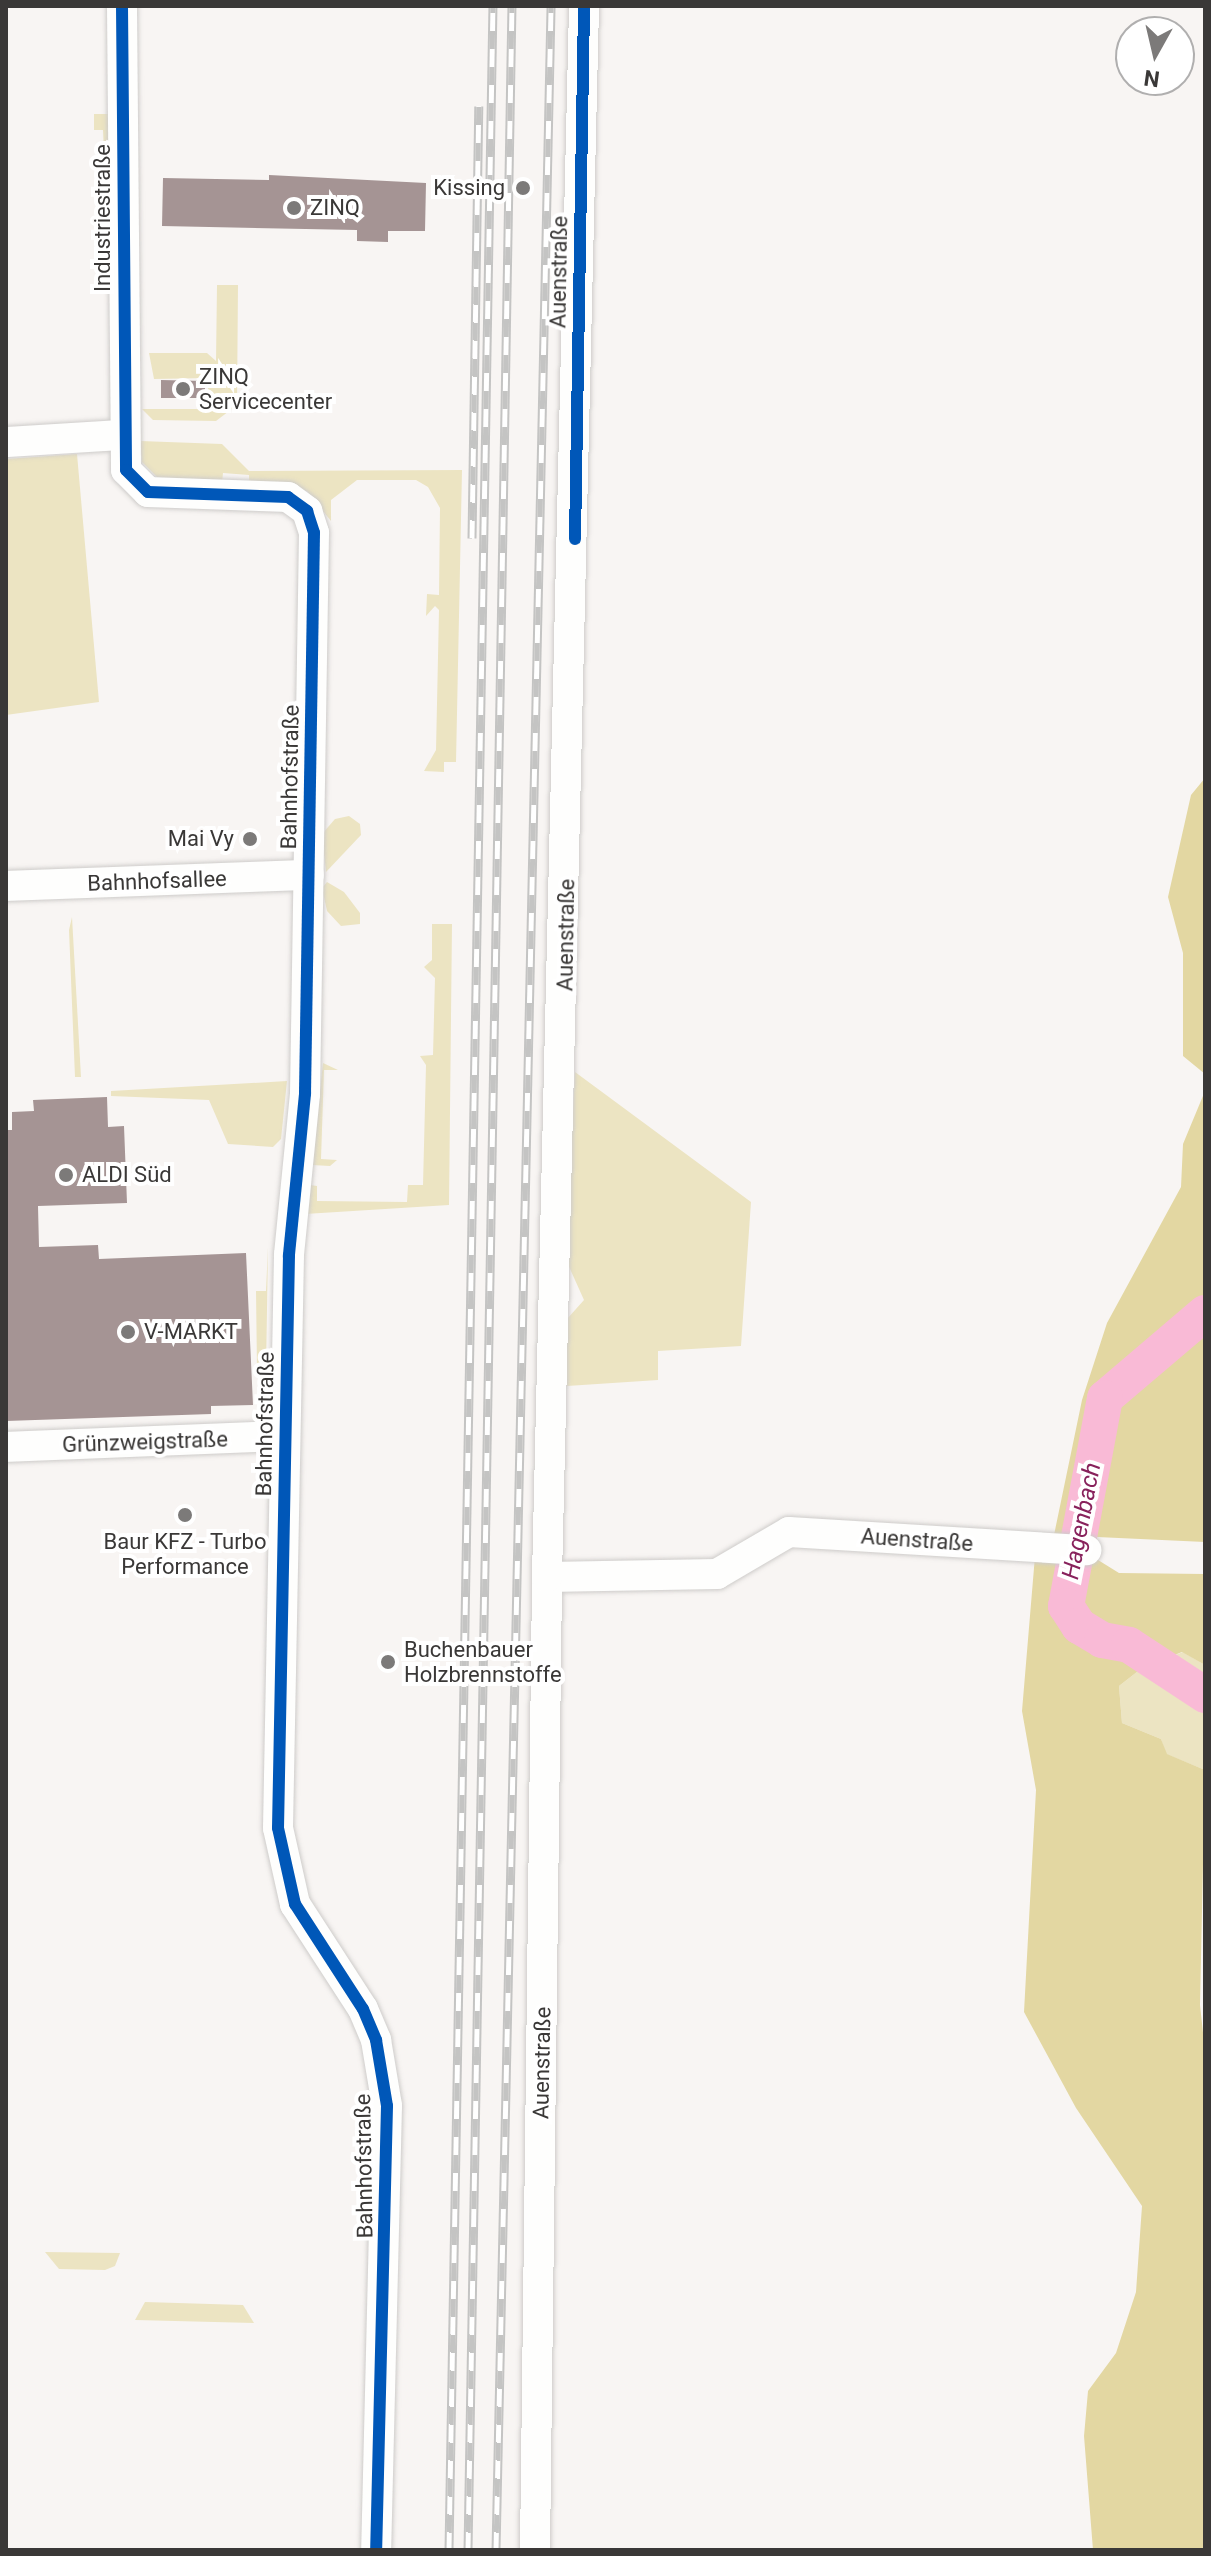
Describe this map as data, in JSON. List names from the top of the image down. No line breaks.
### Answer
{"streets":{"street":["Industriestraße","Auenstraße","Bahnhofstraße","Bahnhofsallee","Grünzweigstraße"]},"crossings":[["Industriestraße","Bahnhofstraße"],["Bahnhofstraße","Bahnhofsallee"],["Bahnhofstraße","Grünzweigstraße"]],"water":["Hagenbach"],"places":["Kissing","ZINQ","ZINQ Servicecenter","Mai Vy","ALDI Süd","V-MARKT","Baur KFZ - Turbo Performance","Buchenbauer Holzbrennstoffe"],"north":"bottom"}
